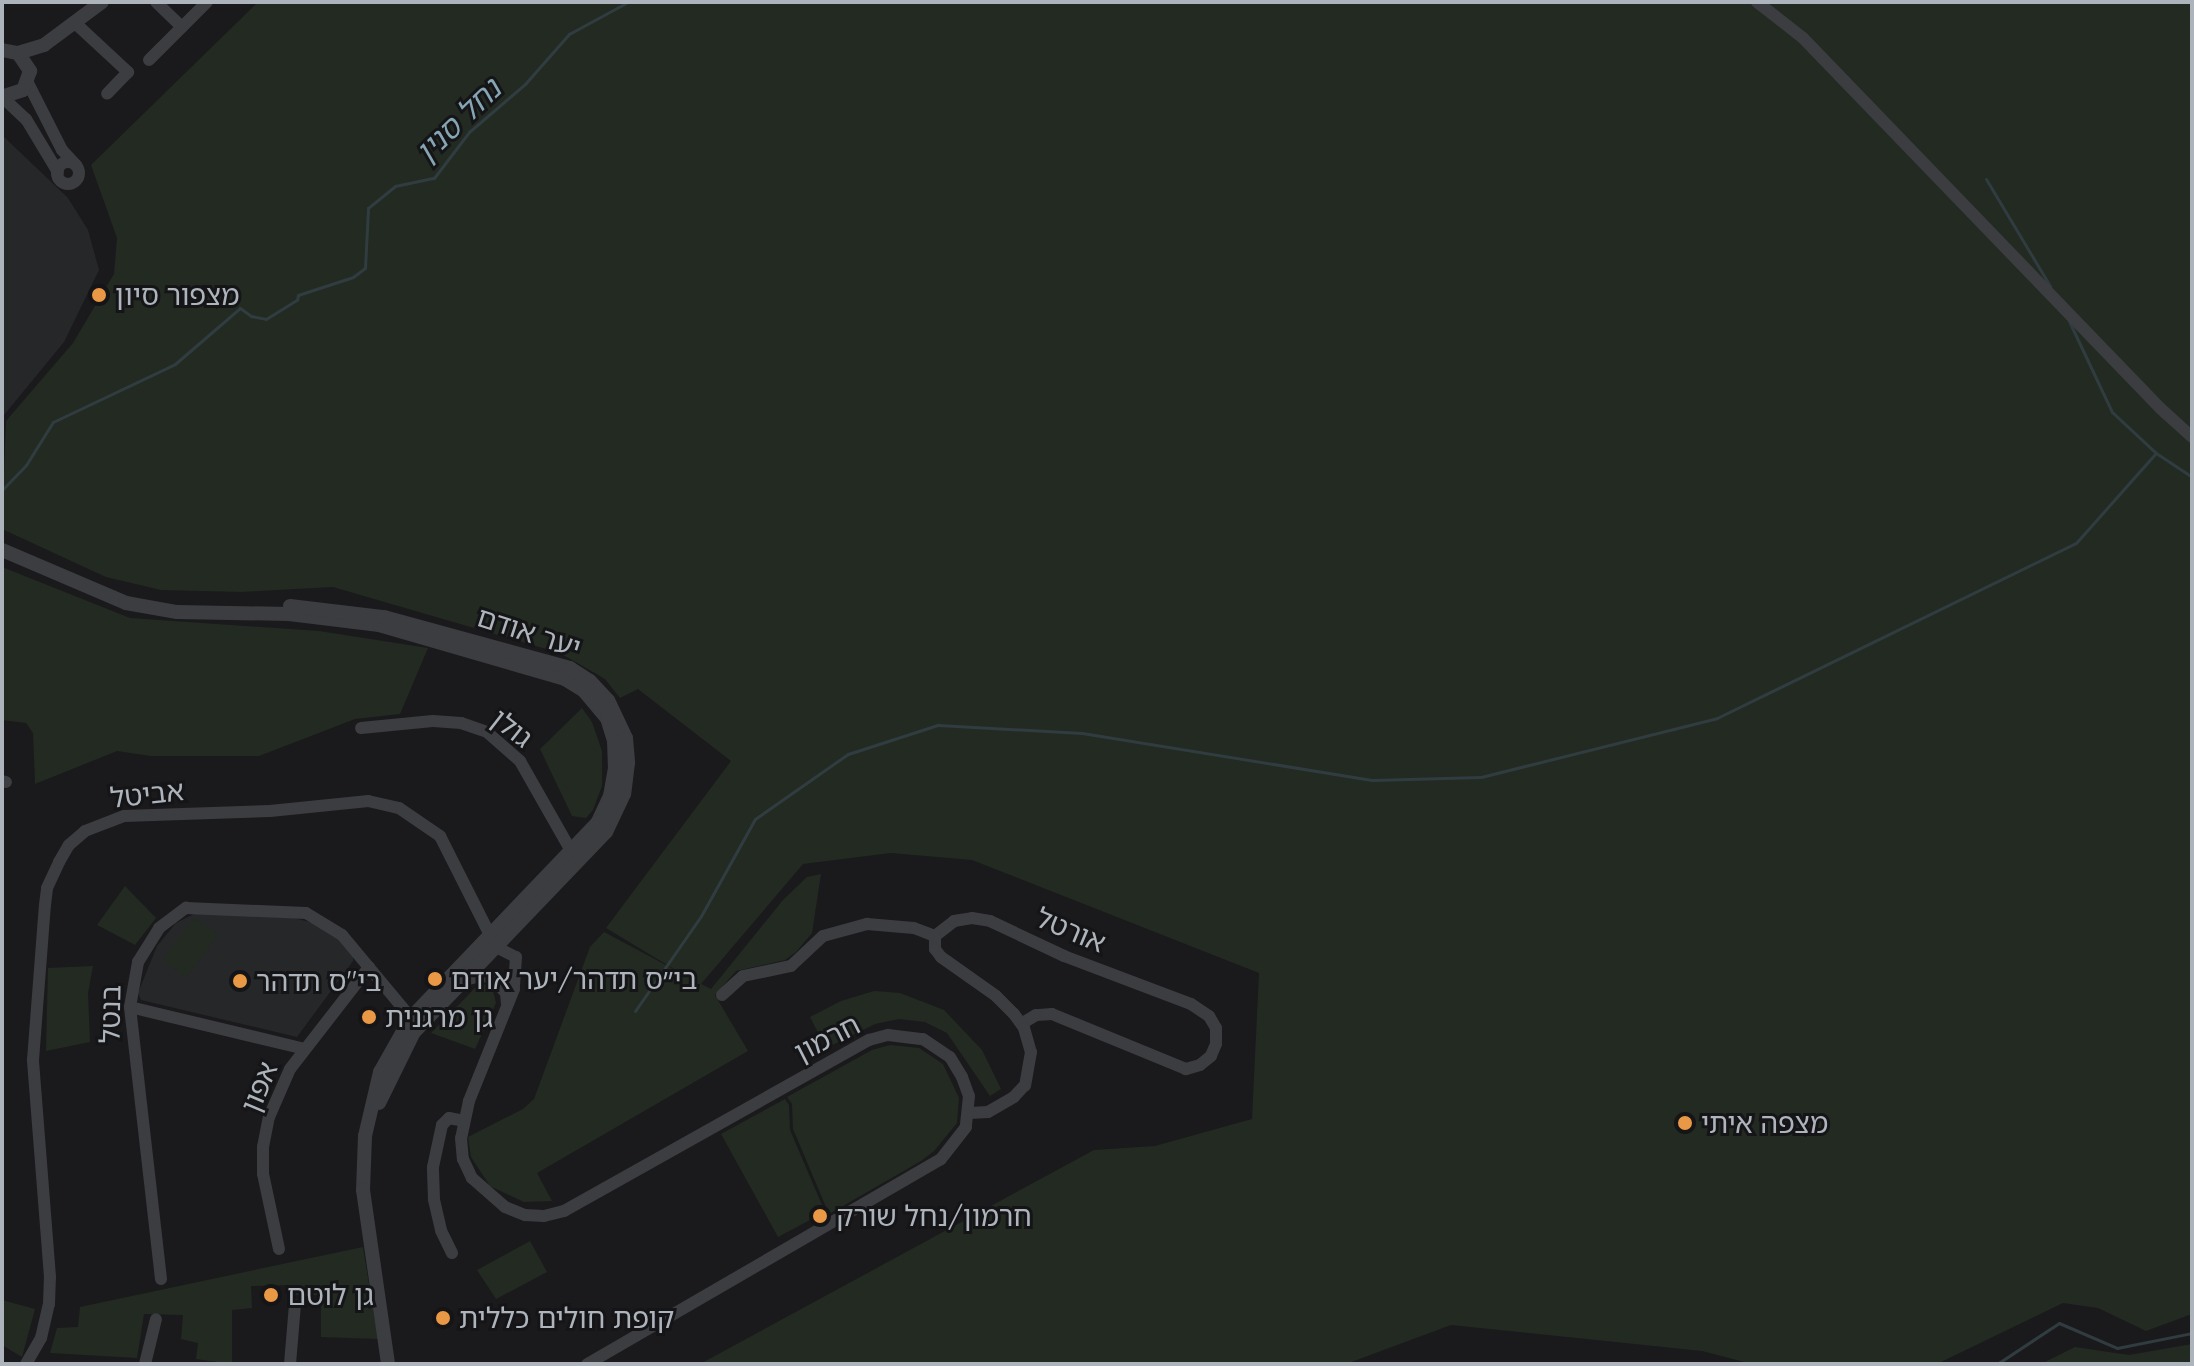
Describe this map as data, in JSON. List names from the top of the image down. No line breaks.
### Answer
{"streets":{"street":["יער אודם","גולן","אביטל","אורטל","בנטל","חרמון","אפון"]},"crossings":[["יער אודם","גולן"],["יער אודם","אביטל"],["יער אודם","בנטל"],["יער אודם","חרמון"],["אביטל","חרמון"],["בנטל","אפון"]],"water":["נחל סנין"],"places":["מצפור סיון","בי״ס תדהר/יער אודם","בי\"ס תדהר","גן מרגנית","מצפה איתי","חרמון/נחל שורק","גן לוטם","קופת חולים כללית"]}
